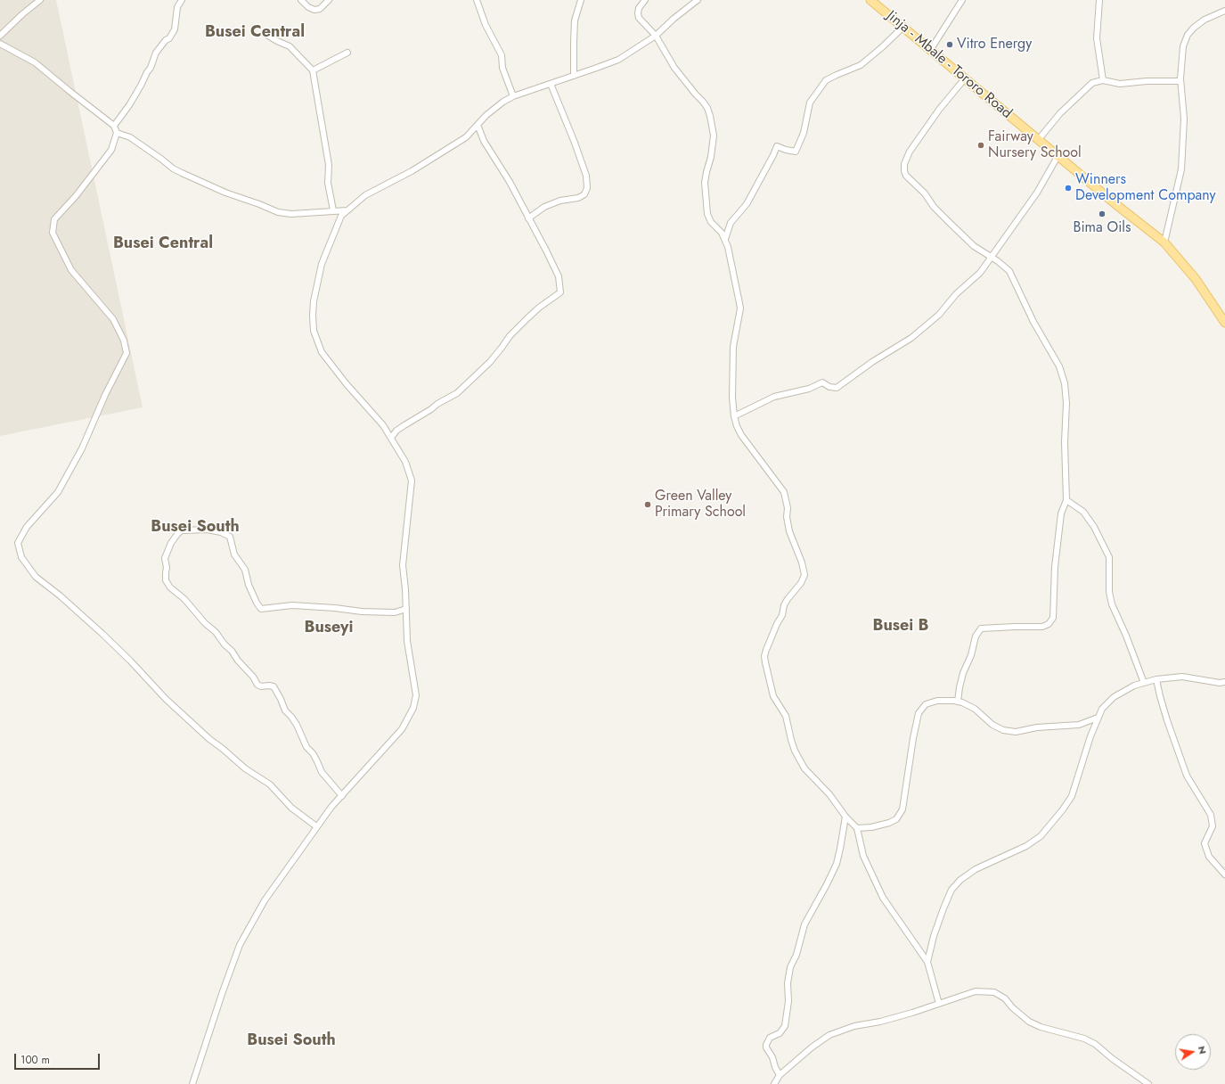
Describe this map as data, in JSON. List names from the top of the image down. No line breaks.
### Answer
{"streets":{"main road":["Jinja - Mbale - Tororo Road"]},"districts":["Busei Central","Busei Central","Busei South","Busei B","Buseyi","Busei South"],"places":["Vitro Energy","Fairway Nursery School","Winners Development Company","Bima Oils","Green Valley Primary School"],"scale_bar":"100 m","north":"right"}
